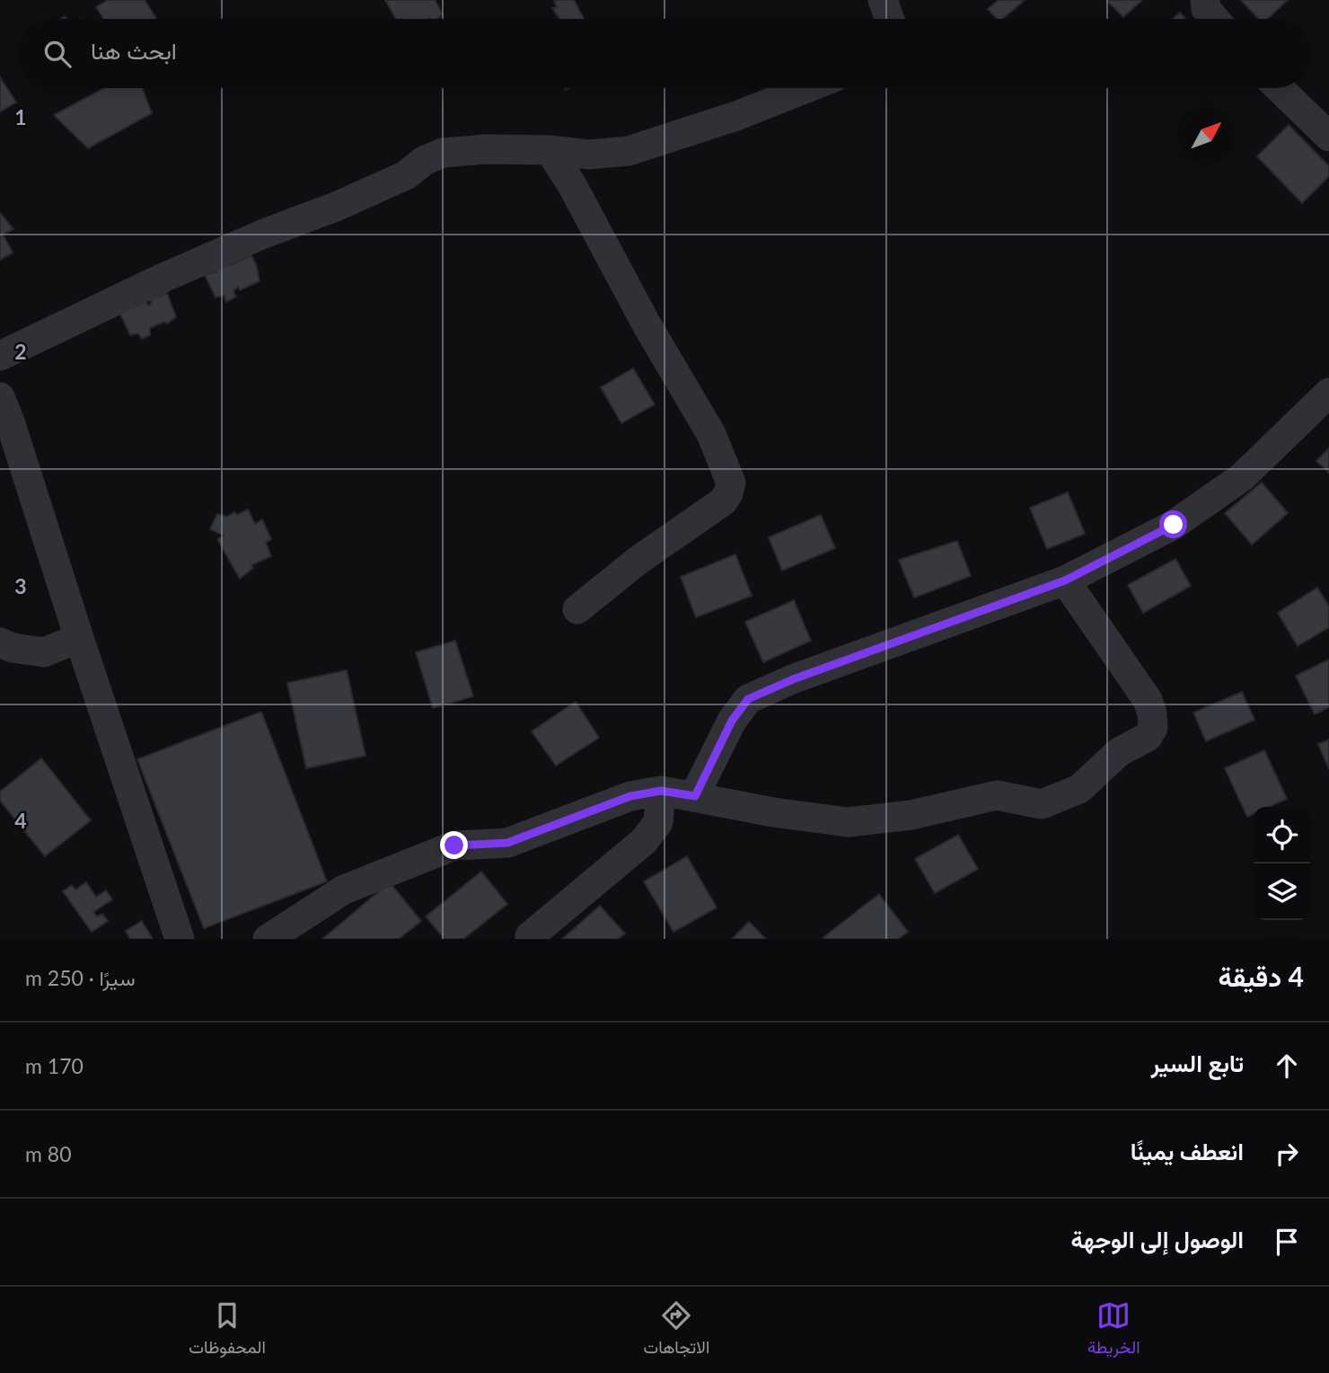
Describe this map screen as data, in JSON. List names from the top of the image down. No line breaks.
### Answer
{"north":"top right","page":{"search":"ابحث هنا","heading":["4 دقيقة","سيرًا · 250 m"],"list":[["تابع السير","170 m"],["انعطف يمينًا","80 m"],"الوصول إلى الوجهة"],"nav":["الخريطة","الاتجاهات","المحفوظات"]},"grid":{"rows":["1","2","3","4"]}}
